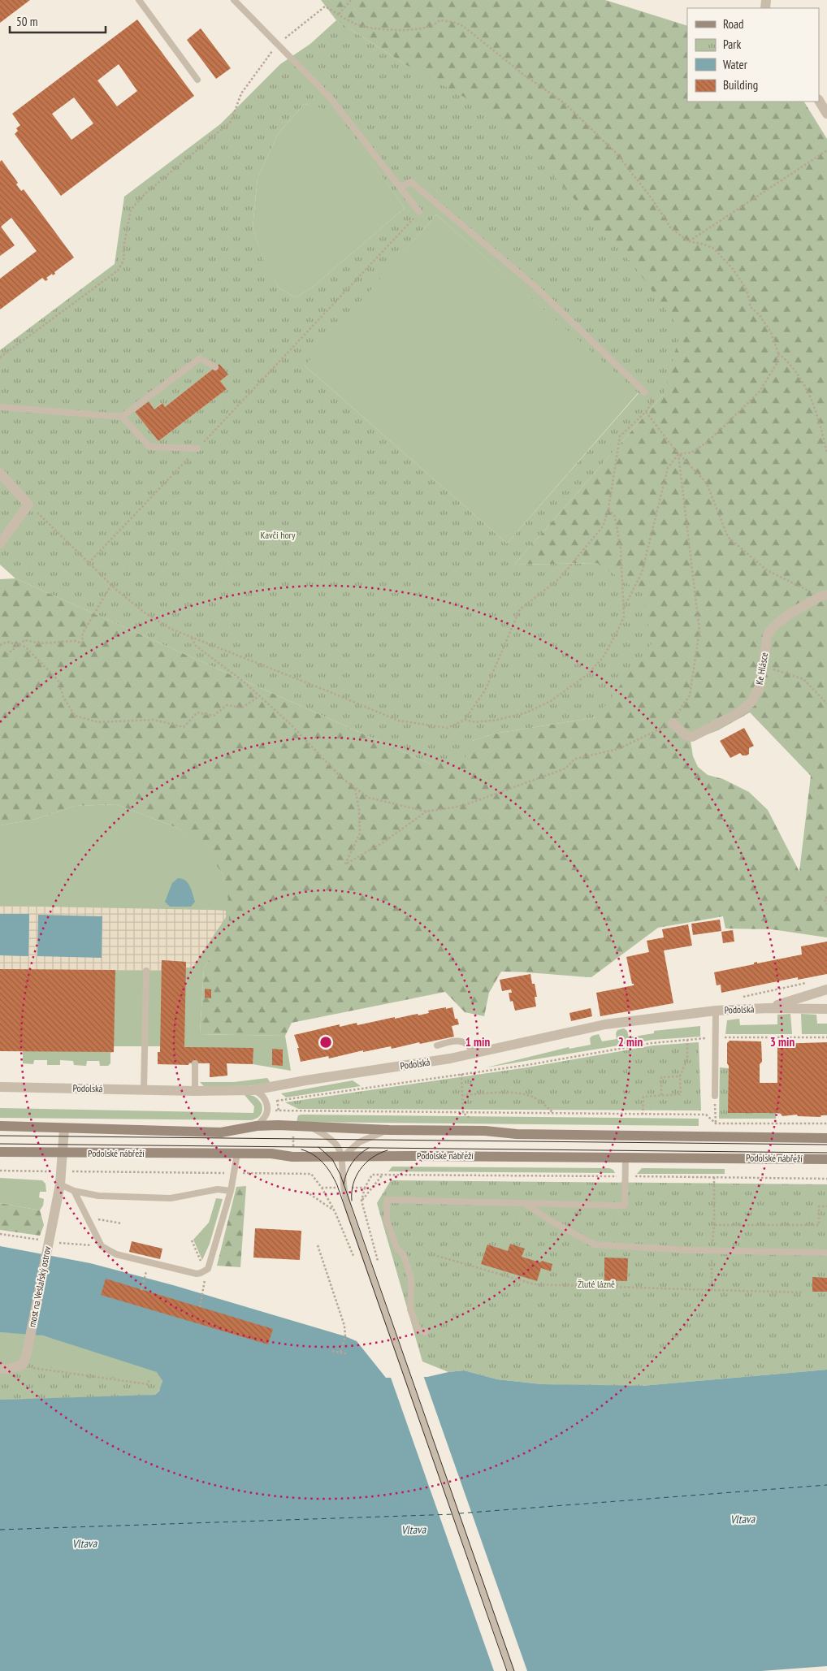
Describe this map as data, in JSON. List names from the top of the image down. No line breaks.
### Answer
{"streets":{"main road":["Podolské nábřeží"],"street":["Ke Hlásce","Podolská","most na Veslařský ostrov"]},"water":["Vltava"],"parks":["Kavčí hory","Žluté lázně"],"legend":["Road","Park","Water","Building"],"scale_bar":"50 m","rings":["1 min","2 min","3 min"]}
